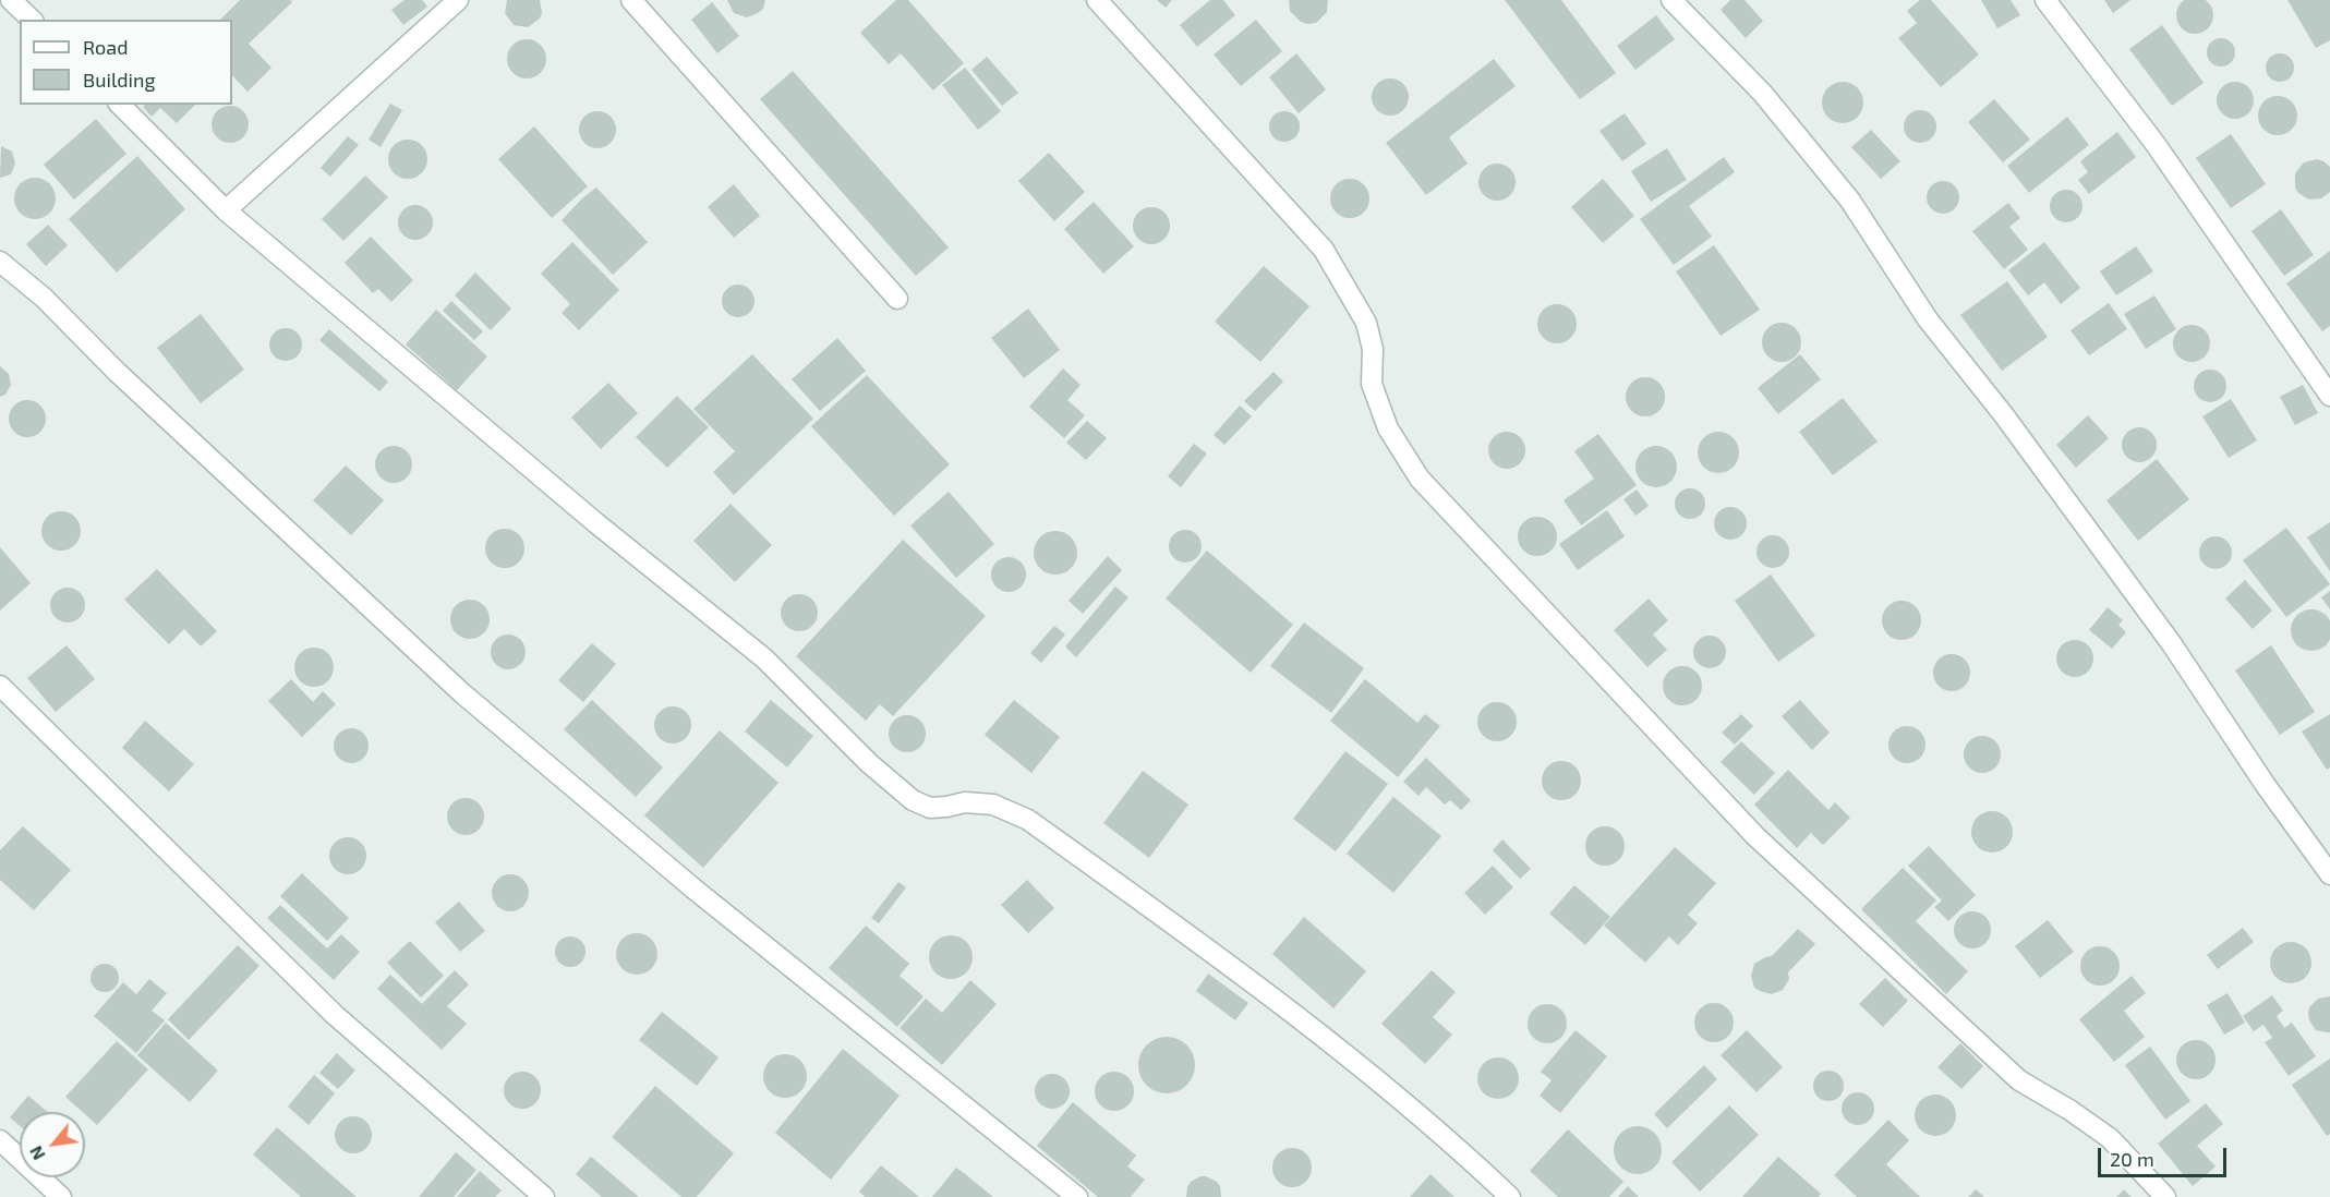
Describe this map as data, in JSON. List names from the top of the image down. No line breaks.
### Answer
{"legend":["Road","Building"],"scale_bar":"20 m","north":"bottom left"}
